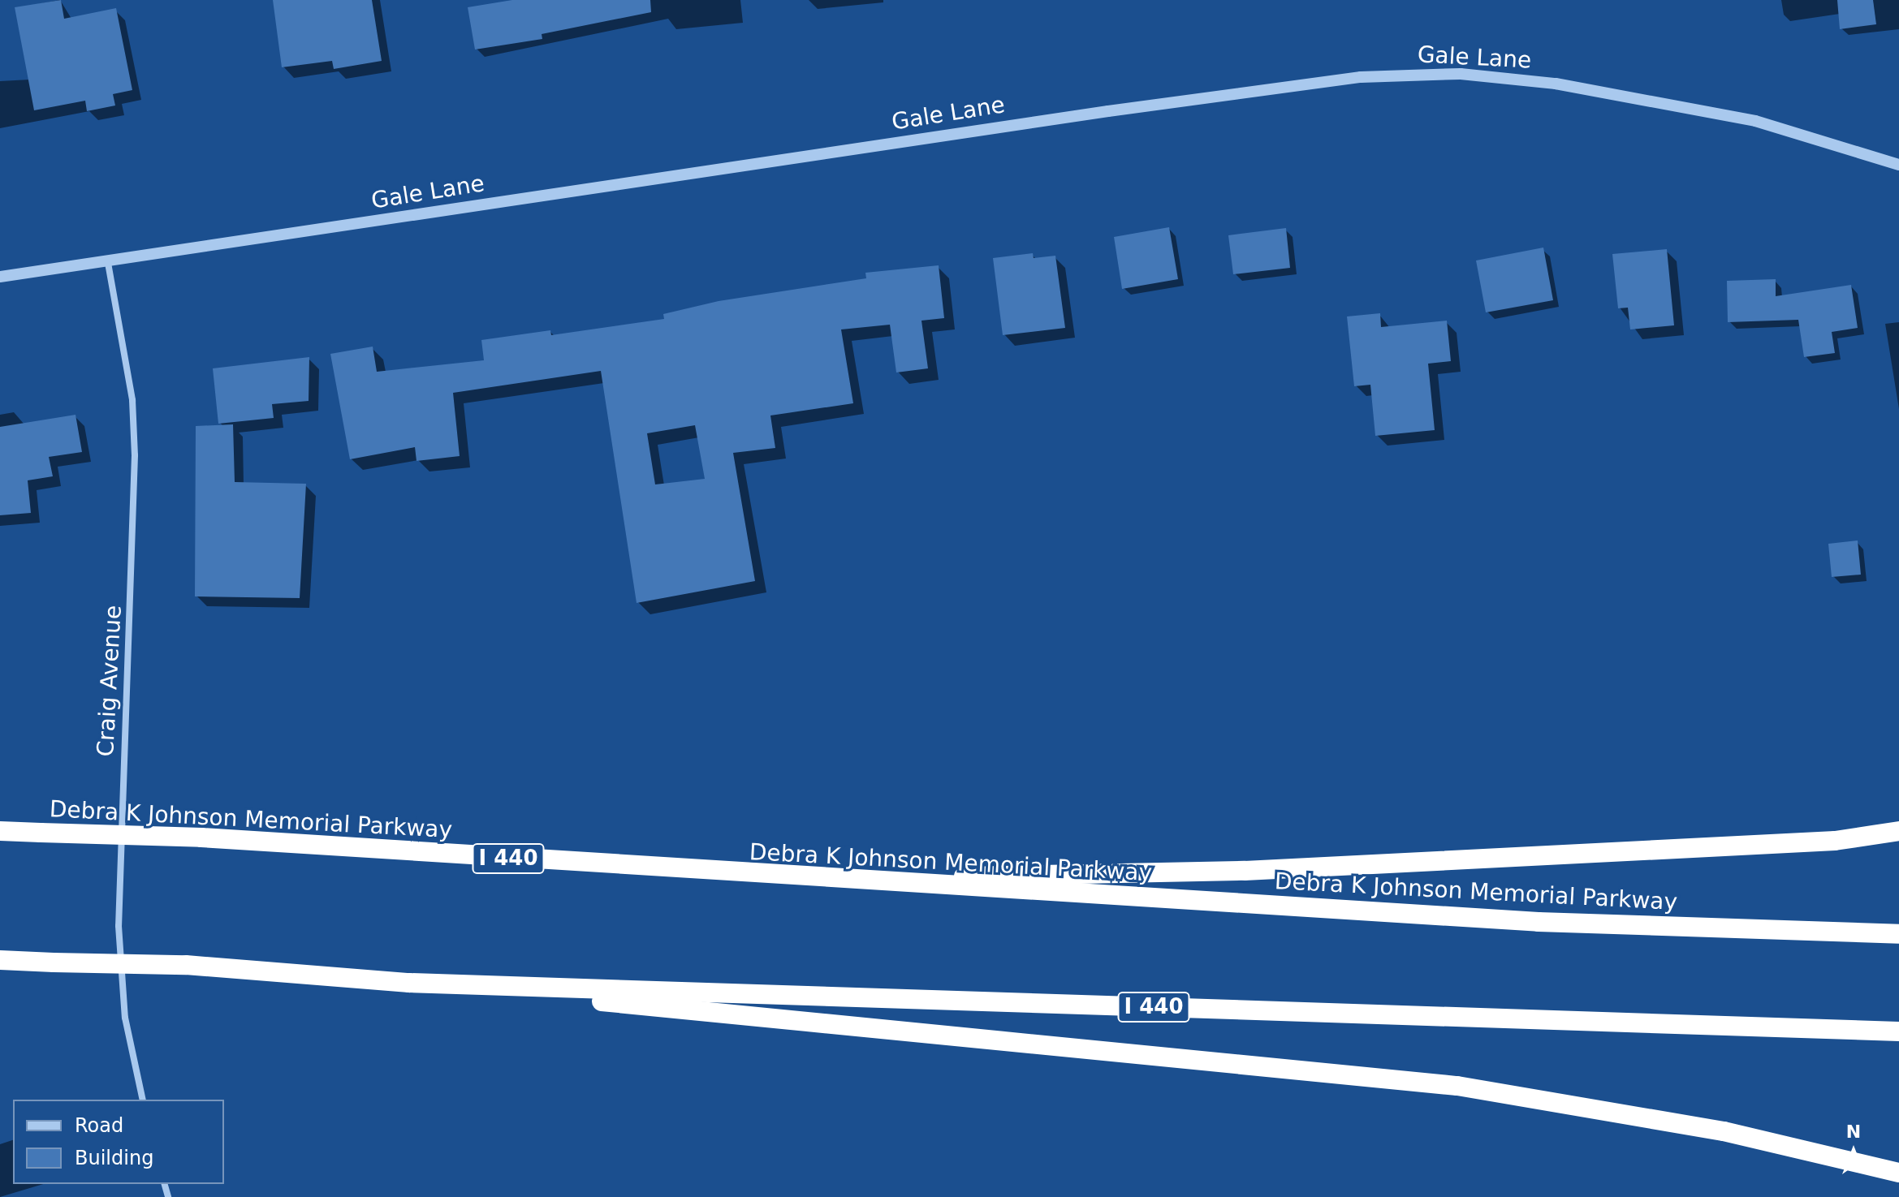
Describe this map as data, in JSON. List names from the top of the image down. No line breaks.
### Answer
{"streets":{"highway":["Debra K Johnson Memorial Parkway","I 440"],"street":["Gale Lane","Craig Avenue"]},"crossings":[["Gale Lane","Craig Avenue"]],"legend":["Road","Building"],"north":"top"}
